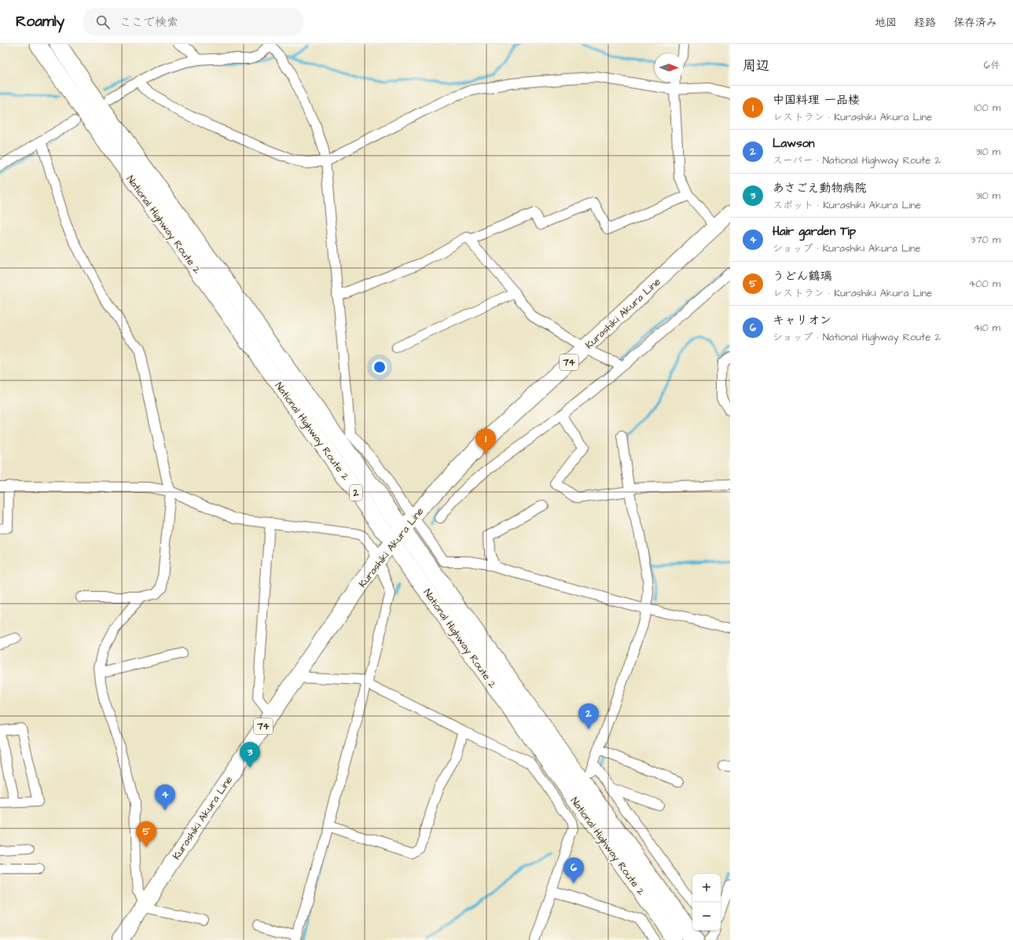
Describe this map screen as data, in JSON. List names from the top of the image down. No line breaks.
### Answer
{"streets":{"highway":["National Highway Route 2","2"],"main road":["Kurashiki Akura Line","74"]},"crossings":[["National Highway Route 2","Kurashiki Akura Line"]],"north":"right","page":{"header":"Roamly","search":"ここで検索","nav":["地図","経路","保存済み"],"heading":["周辺","6件"],"list":[{"mark":"1","name":"中国料理 一品楼","note":"レストラン · Kurashiki Akura Line","value":"100 m"},{"mark":"2","name":"Lawson","note":"スーパー · National Highway Route 2","value":"310 m"},{"mark":"3","name":"あさごえ動物病院","note":"スポット · Kurashiki Akura Line","value":"310 m"},{"mark":"4","name":"Hair garden Tip","note":"ショップ · Kurashiki Akura Line","value":"370 m"},{"mark":"5","name":"うどん鶴璃","note":"レストラン · Kurashiki Akura Line","value":"400 m"},{"mark":"6","name":"キャリオン","note":"ショップ · National Highway Route 2","value":"410 m"}],"pins":["1","2","3","4","5","6"],"map_buttons":["+","−"]}}
